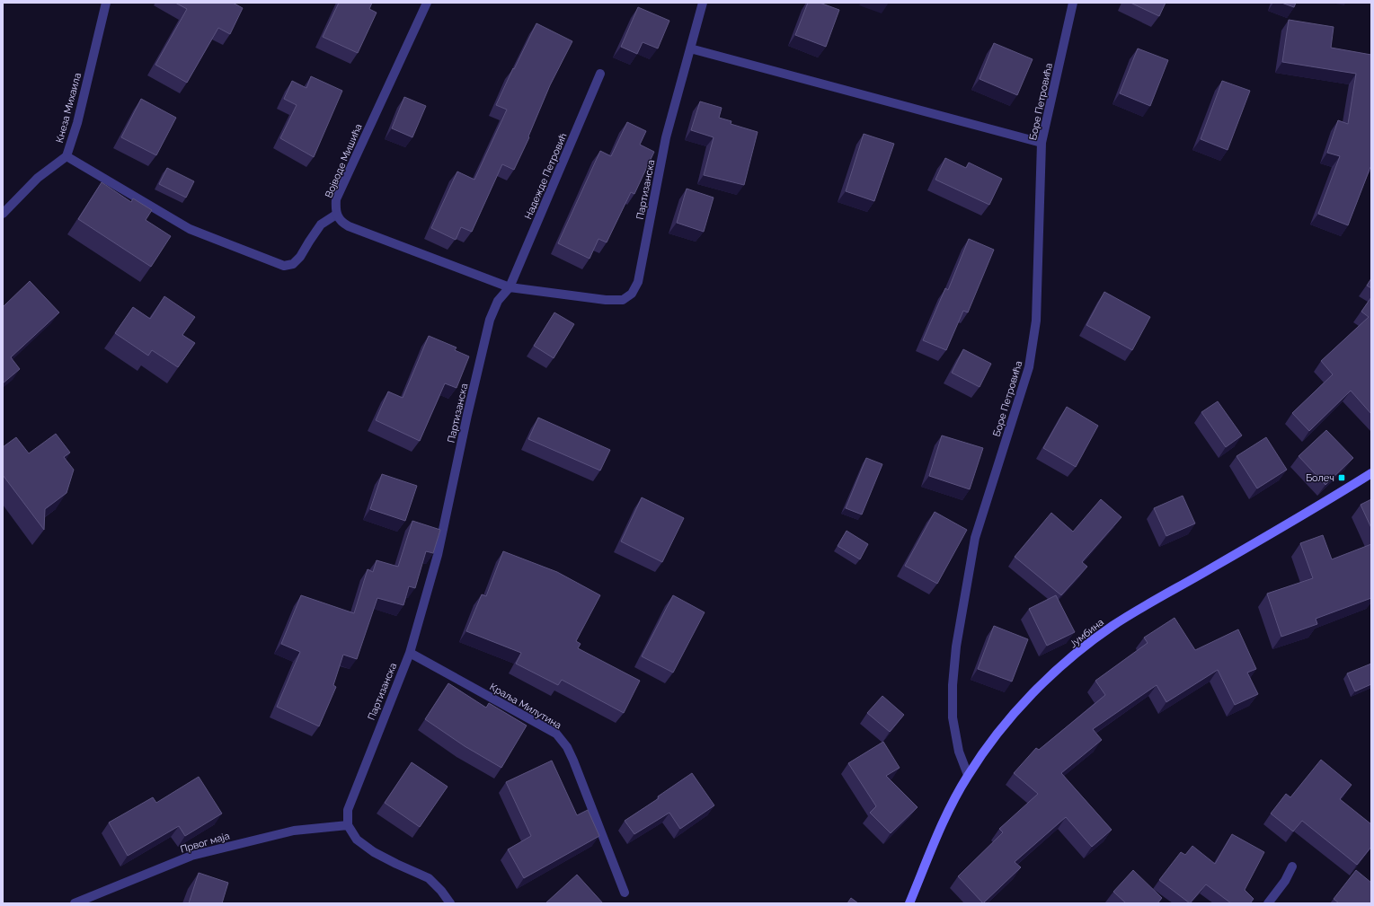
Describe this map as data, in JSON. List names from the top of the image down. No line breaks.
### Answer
{"streets":{"street":["Боре Петровића","Кнеза Михаила","Војводе Мишића","Надежде Петровић","Партизанска","Јумбина","Краља Милутина","Првог маја"]},"crossings":[["Боре Петровића","Јумбина"],["Надежде Петровић","Партизанска"],["Партизанска","Краља Милутина"],["Партизанска","Првог маја"]],"places":{"transit":["Болеч"]}}
